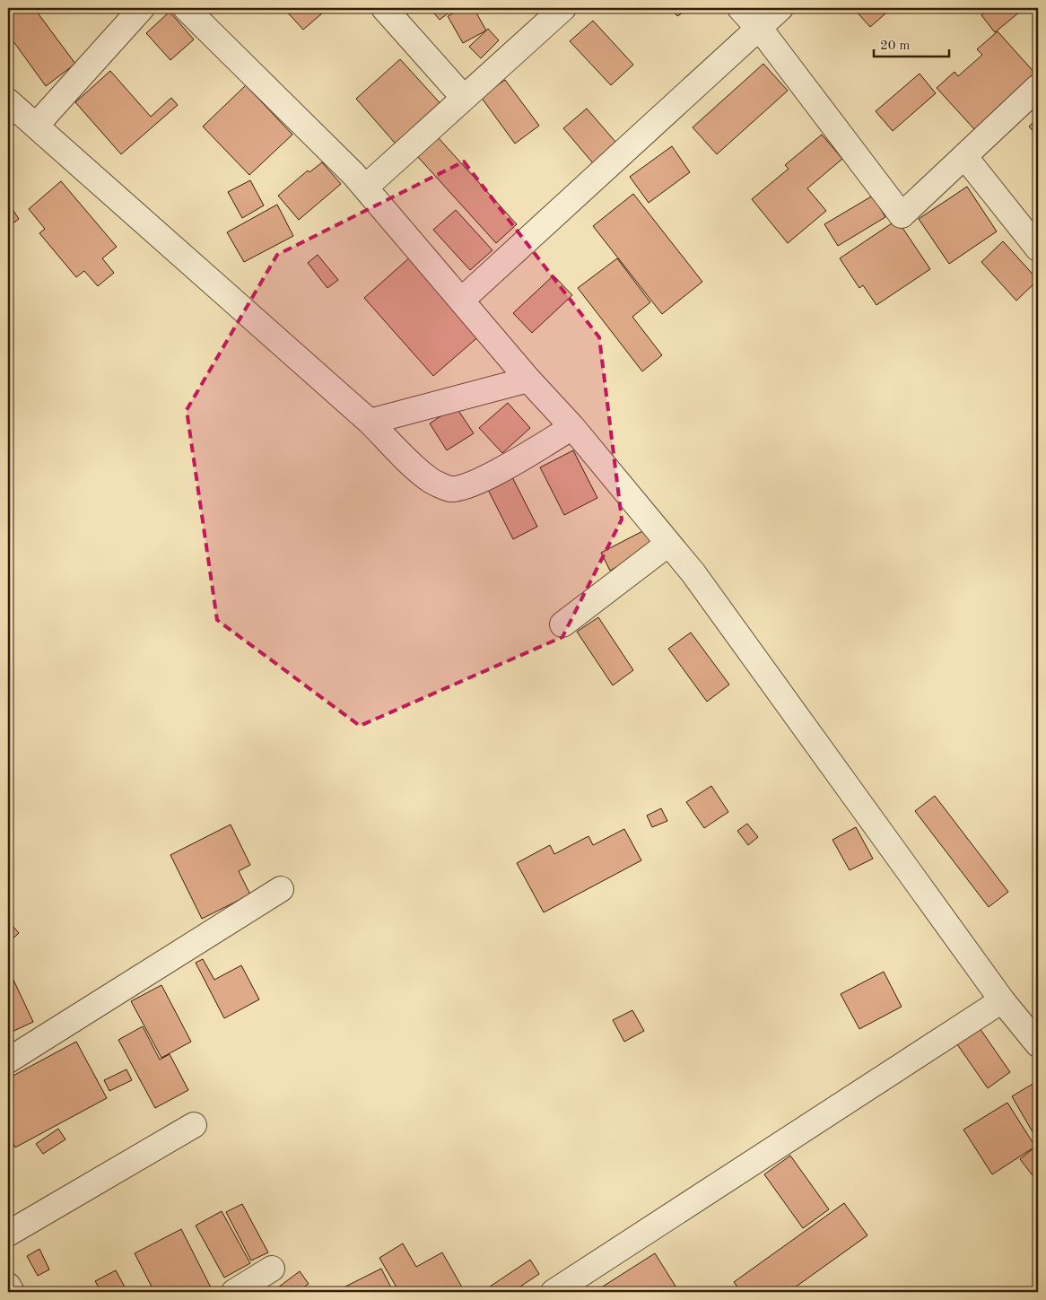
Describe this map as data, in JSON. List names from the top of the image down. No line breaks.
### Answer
{"scale_bar":"20 m"}
